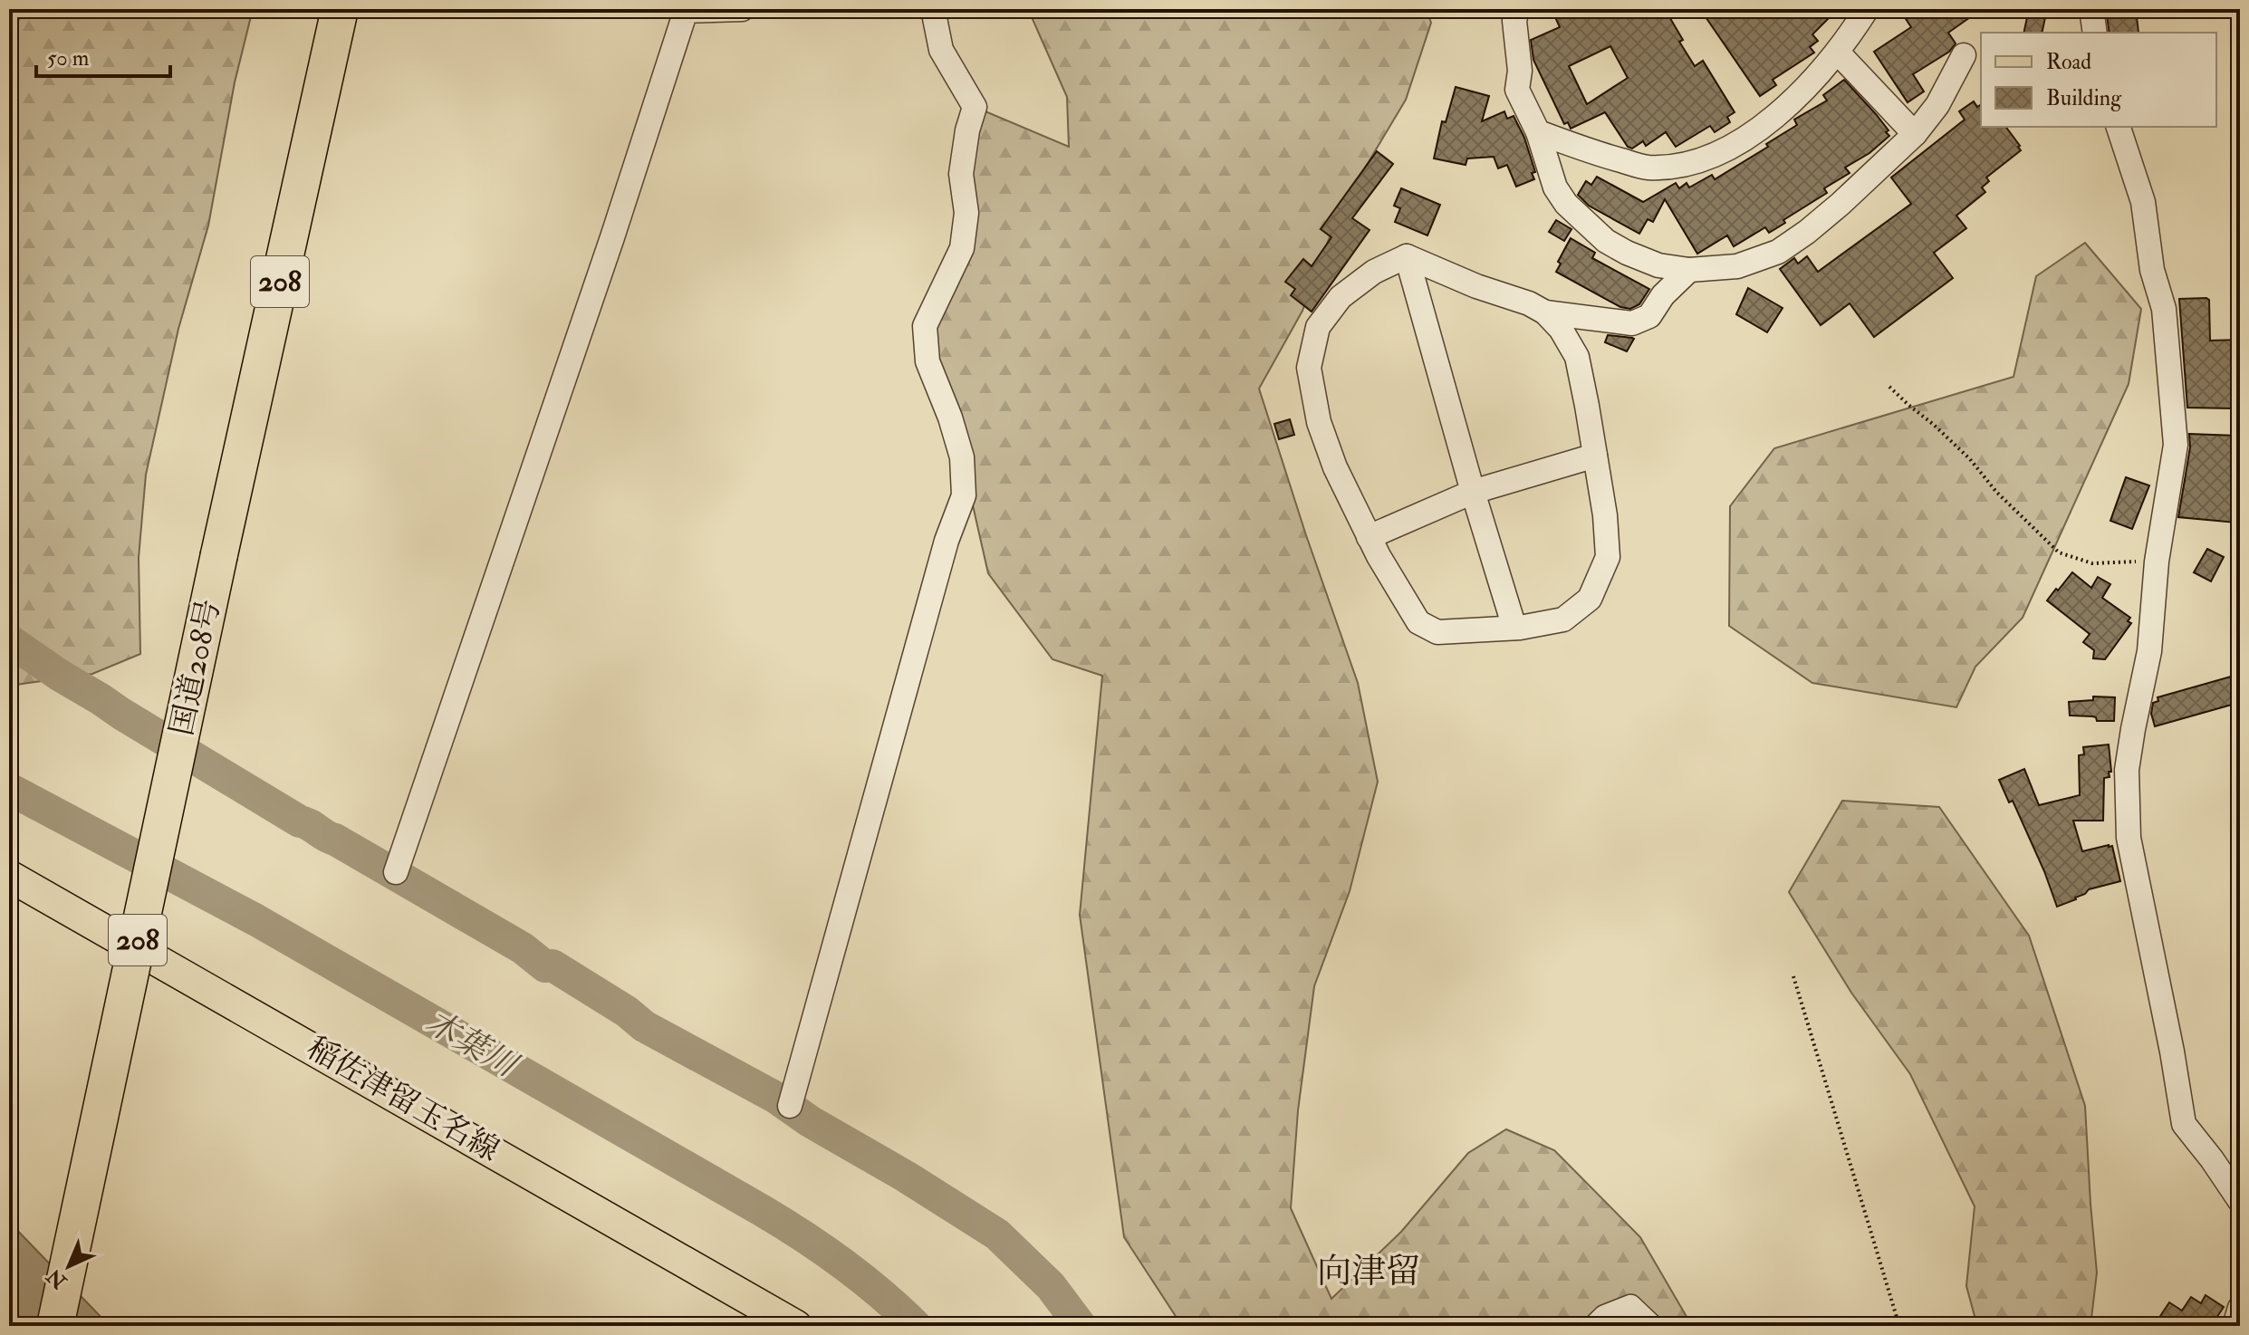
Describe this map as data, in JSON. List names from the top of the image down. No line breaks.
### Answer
{"streets":{"highway":["208","国道208号"],"main road":["稲佐津留玉名線"]},"districts":["向津留"],"water":["木葉川"],"legend":["Road","Building"],"scale_bar":"50 m","north":"bottom left"}
